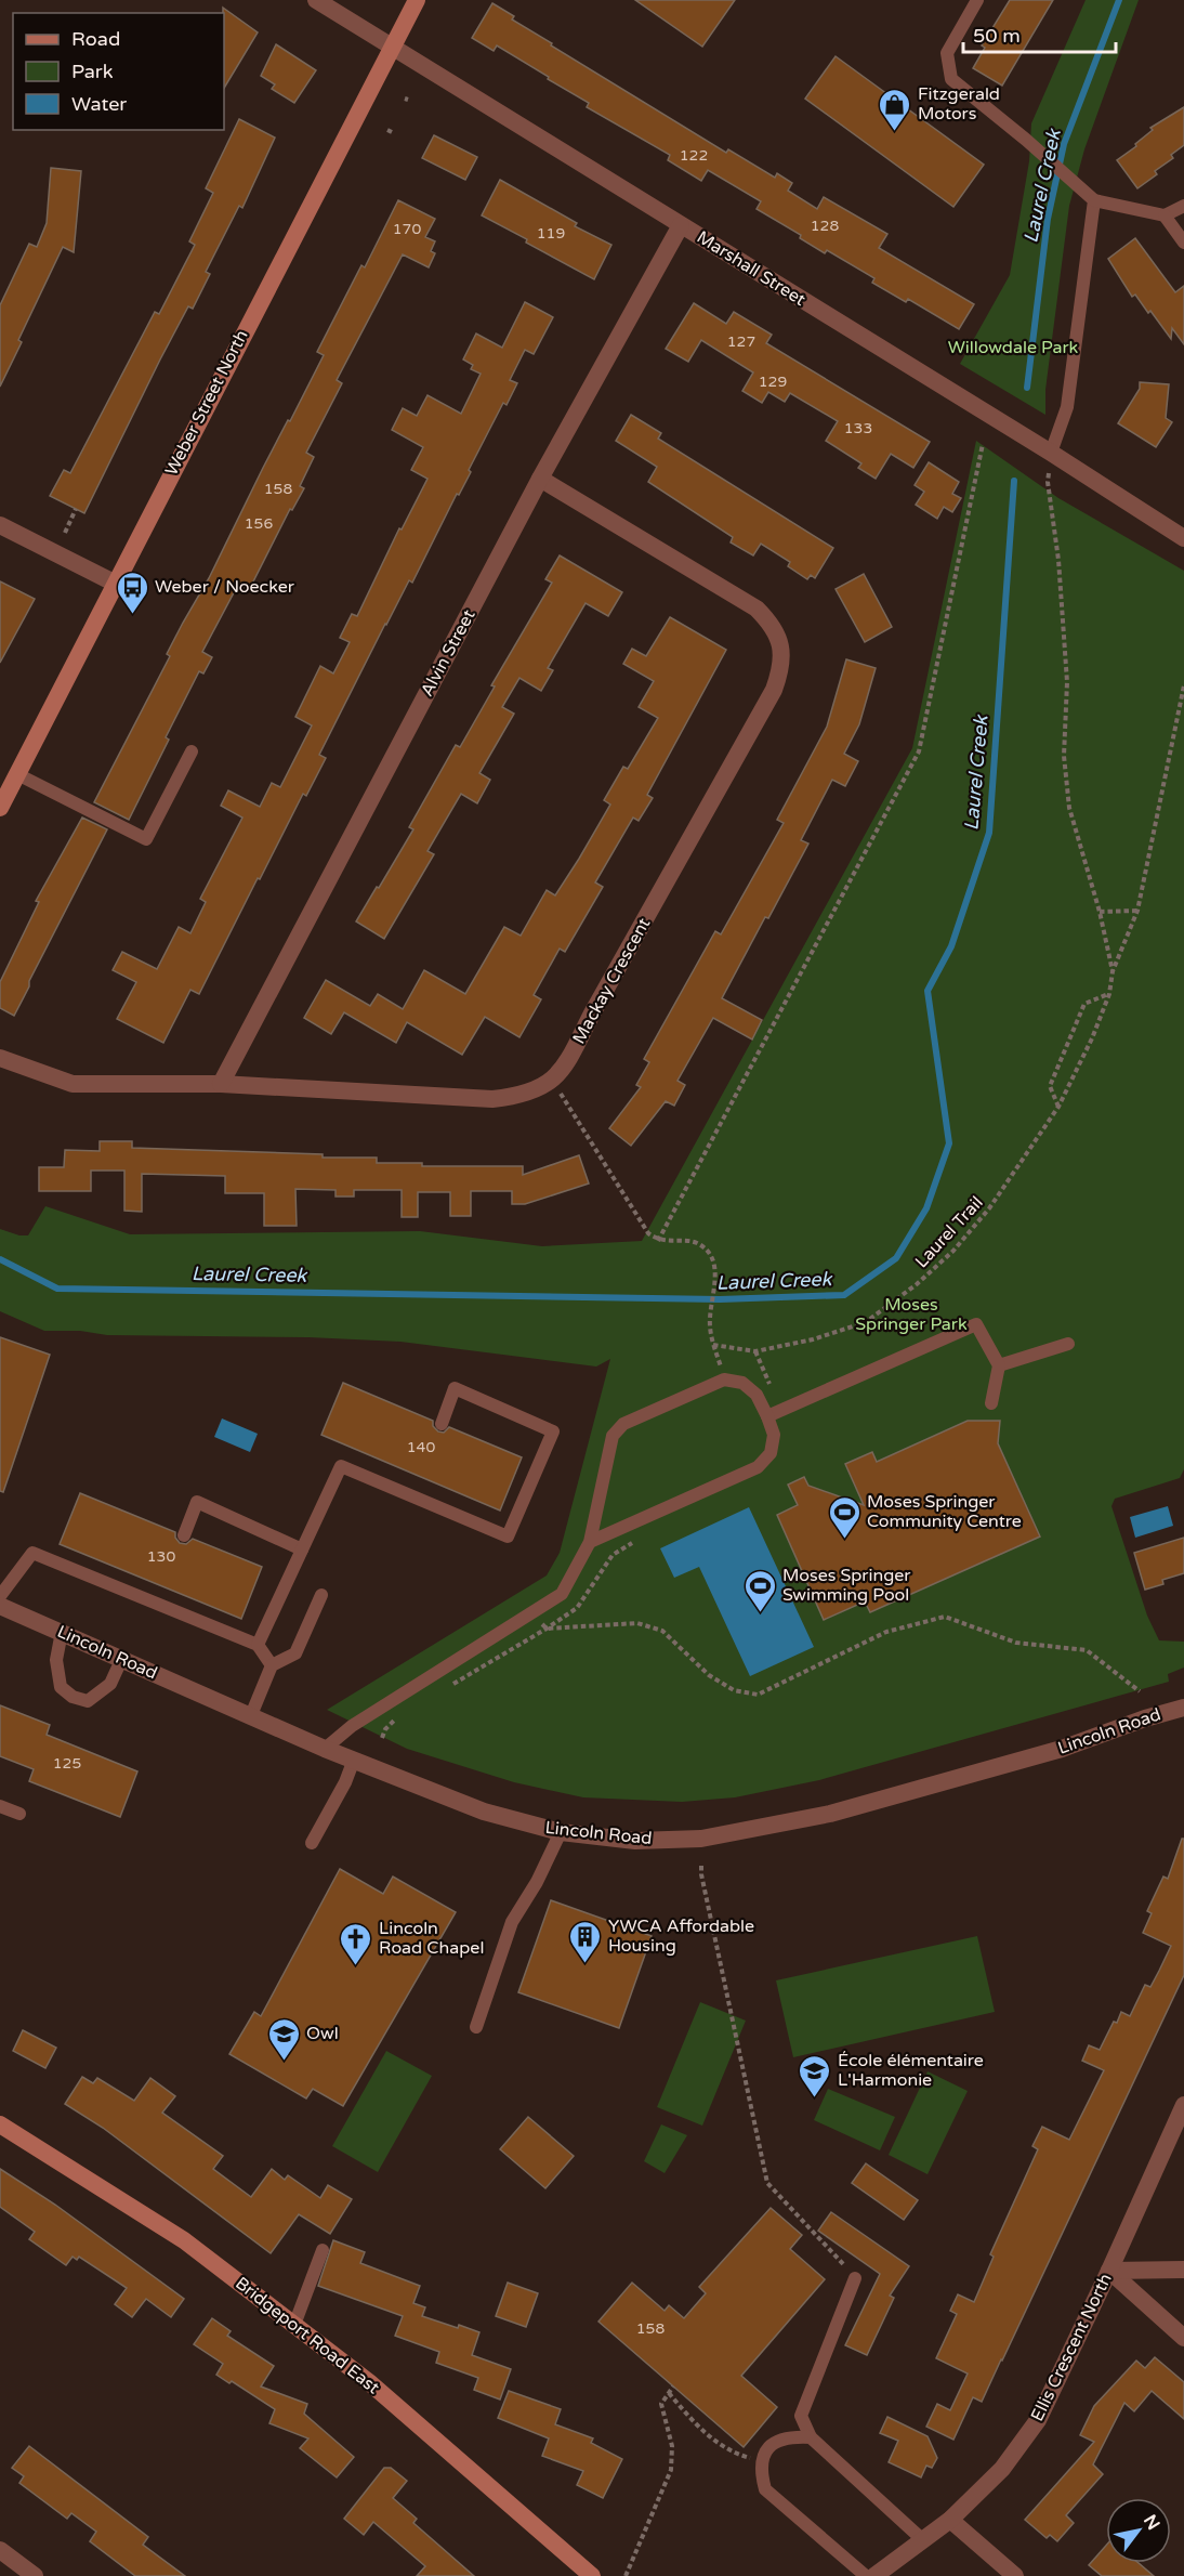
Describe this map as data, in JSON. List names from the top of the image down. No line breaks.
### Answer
{"streets":{"main road":["Weber Street North","Bridgeport Road East"],"street":["Marshall Street","Alvin Street","Mackay Crescent","Lincoln Road","Ellis Crescent North"],"path":["Laurel Trail"]},"crossings":[["Marshall Street","Weber Street North"],["Marshall Street","Alvin Street"],["Alvin Street","Mackay Crescent"]],"water":["Laurel Creek"],"parks":["Willowdale Park","Moses Springer Park"],"places":{"shop":["Fitzgerald Motors"],"bus stop":["Weber / Noecker"],"sports":["Moses Springer Community Centre","Moses Springer Swimming Pool"],"building":["YWCA Affordable Housing"],"church":["Lincoln Road Chapel"],"school or university":["Owl","École élémentaire L'Harmonie"]},"house_numbers":["122","128","170","119","127","129","133","158","156","140","130","125","158"],"legend":["Road","Park","Water"],"scale_bar":"50 m","north":"top right"}
